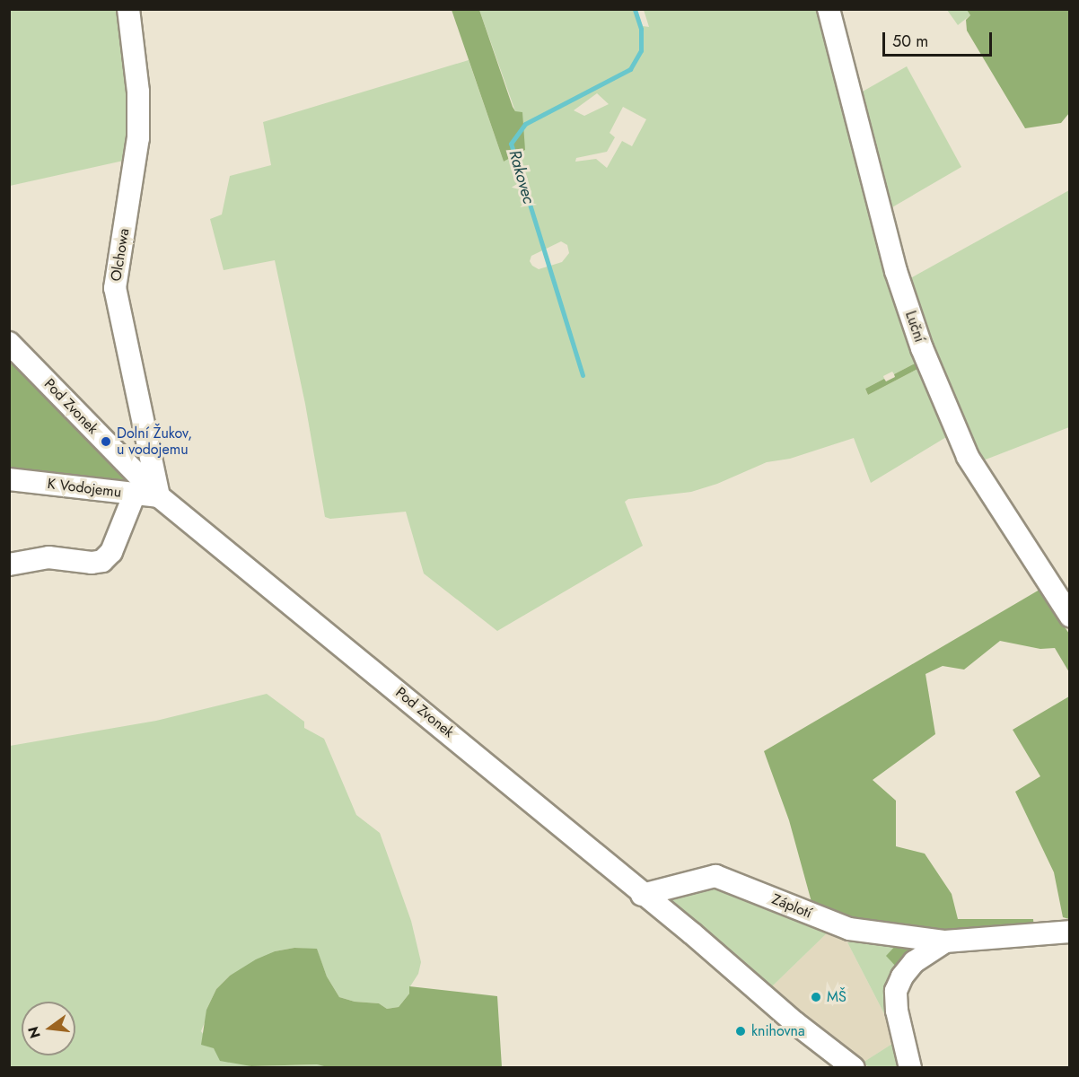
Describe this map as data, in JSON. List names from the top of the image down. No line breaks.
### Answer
{"streets":{"street":["Olchowa","Luční","Pod Zvonek","K Vodojemu","Záplotí"]},"crossings":[["Olchowa","Pod Zvonek"],["Olchowa","K Vodojemu"],["Pod Zvonek","K Vodojemu"],["Pod Zvonek","Záplotí"]],"water":["Rakovec"],"places":["Dolní Žukov, u vodojemu","MŠ","knihovna"],"scale_bar":"50 m","north":"left"}
